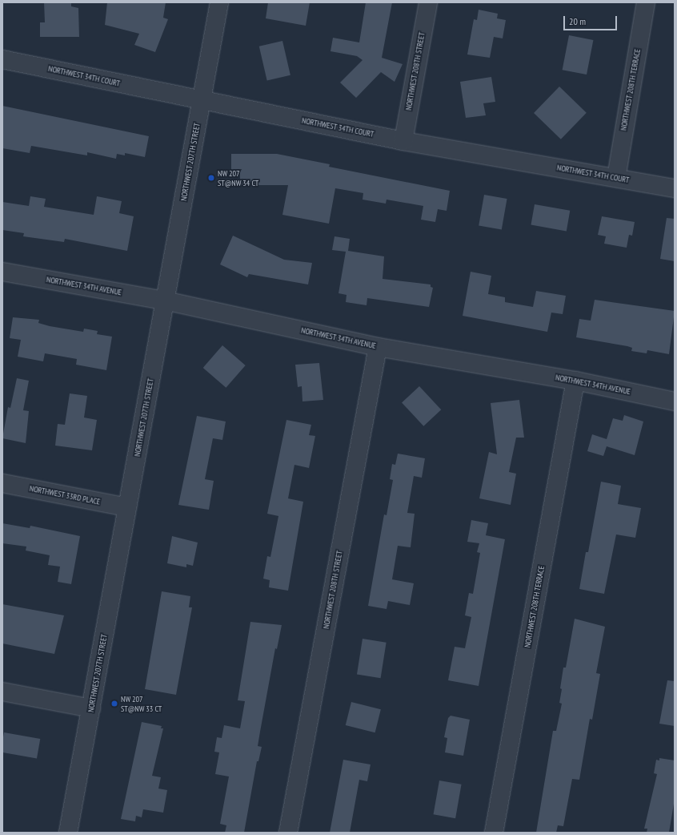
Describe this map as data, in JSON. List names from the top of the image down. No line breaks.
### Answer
{"streets":{"street":["NORTHWEST 208TH STREET","NORTHWEST 34TH COURT","NORTHWEST 208TH TERRACE","NORTHWEST 207TH STREET","NORTHWEST 34TH AVENUE","NORTHWEST 33RD PLACE"]},"crossings":[["NORTHWEST 208TH STREET","NORTHWEST 34TH COURT"],["NORTHWEST 208TH STREET","NORTHWEST 34TH AVENUE"],["NORTHWEST 34TH COURT","NORTHWEST 208TH TERRACE"],["NORTHWEST 34TH COURT","NORTHWEST 207TH STREET"],["NORTHWEST 208TH TERRACE","NORTHWEST 34TH AVENUE"],["NORTHWEST 207TH STREET","NORTHWEST 34TH AVENUE"],["NORTHWEST 207TH STREET","NORTHWEST 33RD PLACE"]],"places":["NW 207 ST@NW 34 CT","NW 207 ST@NW 33 CT"],"scale_bar":"20 m"}
